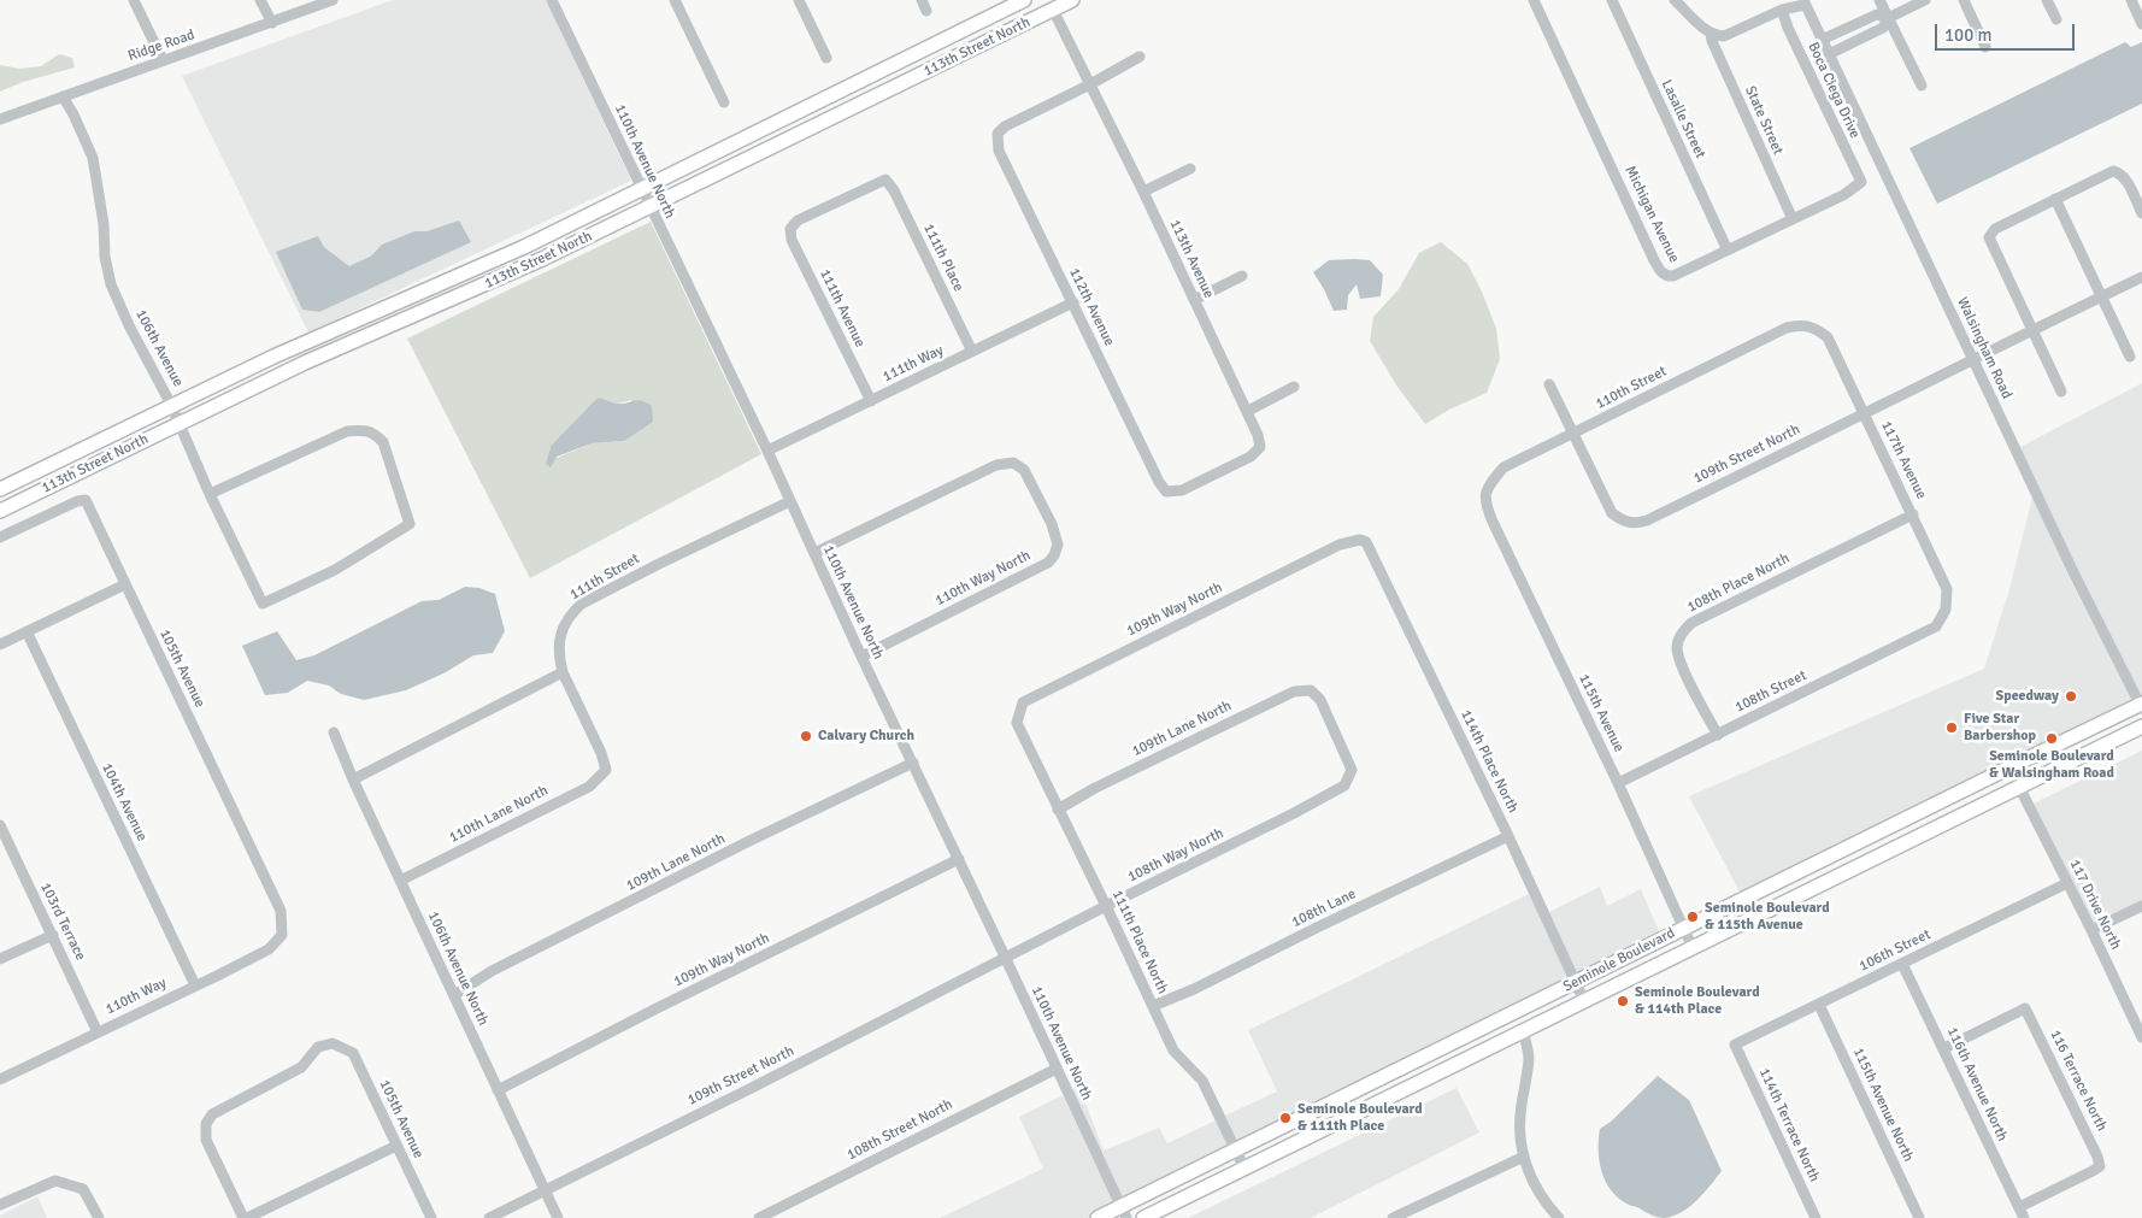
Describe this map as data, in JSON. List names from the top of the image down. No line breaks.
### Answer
{"streets":{"main road":["113th Street North","Seminole Boulevard"],"street":["Ridge Road","Boca Ciega Drive","Lasalle Street","State Street","110th Avenue North","Michigan Avenue","111th Place","113th Avenue","112th Avenue","111th Avenue","106th Avenue","Walsingham Road","111th Way","110th Street","109th Street North","117th Avenue","111th Street","110th Way North","108th Place North","109th Way North","105th Avenue","108th Street","115th Avenue","109th Lane North","114th Place North","104th Avenue","110th Lane North","108th Way North","117 Drive North","108th Lane","103rd Terrace","111th Place North","106th Street","106th Avenue North","110th Way","116 Terrace North","116th Avenue North","115th Avenue North","114th Terrace North","108th Street North"]},"crossings":[["Ridge Road","106th Avenue"],["113th Street North","110th Avenue North"],["113th Street North","113th Avenue"],["113th Street North","106th Avenue"],["Boca Ciega Drive","Michigan Avenue"],["Lasalle Street","Michigan Avenue"],["State Street","Michigan Avenue"],["110th Avenue North","111th Way"],["110th Avenue North","109th Street North"],["110th Avenue North","111th Street"],["110th Avenue North","110th Way North"],["110th Avenue North","109th Way North"],["110th Avenue North","109th Lane North"],["110th Avenue North","108th Way North"],["110th Avenue North","Seminole Boulevard"],["110th Avenue North","108th Street North"],["111th Place","111th Avenue"],["111th Place","111th Way"],["113th Avenue","112th Avenue"],["112th Avenue","111th Way"],["111th Avenue","111th Way"],["Walsingham Road","109th Street North"],["Walsingham Road","Seminole Boulevard"],["110th Street","109th Street North"],["110th Street","117th Avenue"],["110th Street","115th Avenue"],["109th Street North","117th Avenue"],["109th Street North","108th Way North"],["109th Street North","106th Avenue North"],["117th Avenue","108th Place North"],["117th Avenue","108th Street"],["111th Street","110th Lane North"],["108th Place North","108th Street"],["109th Way North","114th Place North"],["109th Way North","111th Place North"],["109th Way North","106th Avenue North"],["105th Avenue","110th Way"],["108th Street","115th Avenue"],["115th Avenue","Seminole Boulevard"],["109th Lane North","108th Way North"],["109th Lane North","111th Place North"],["109th Lane North","106th Avenue North"],["114th Place North","108th Lane"],["114th Place North","Seminole Boulevard"],["104th Avenue","110th Way"],["110th Lane North","106th Avenue North"],["108th Way North","111th Place North"],["117 Drive North","106th Street"],["117 Drive North","Seminole Boulevard"],["108th Lane","111th Place North"],["103rd Terrace","110th Way"],["111th Place North","Seminole Boulevard"],["106th Street","116th Avenue North"],["106th Street","115th Avenue North"],["106th Street","114th Terrace North"],["116 Terrace North","116th Avenue North"]],"places":["Speedway","Five Star Barbershop","Calvary Church","Seminole Boulevard & Walsingham Road","Seminole Boulevard & 115th Avenue","Seminole Boulevard & 114th Place","Seminole Boulevard & 111th Place"],"scale_bar":"100 m"}
